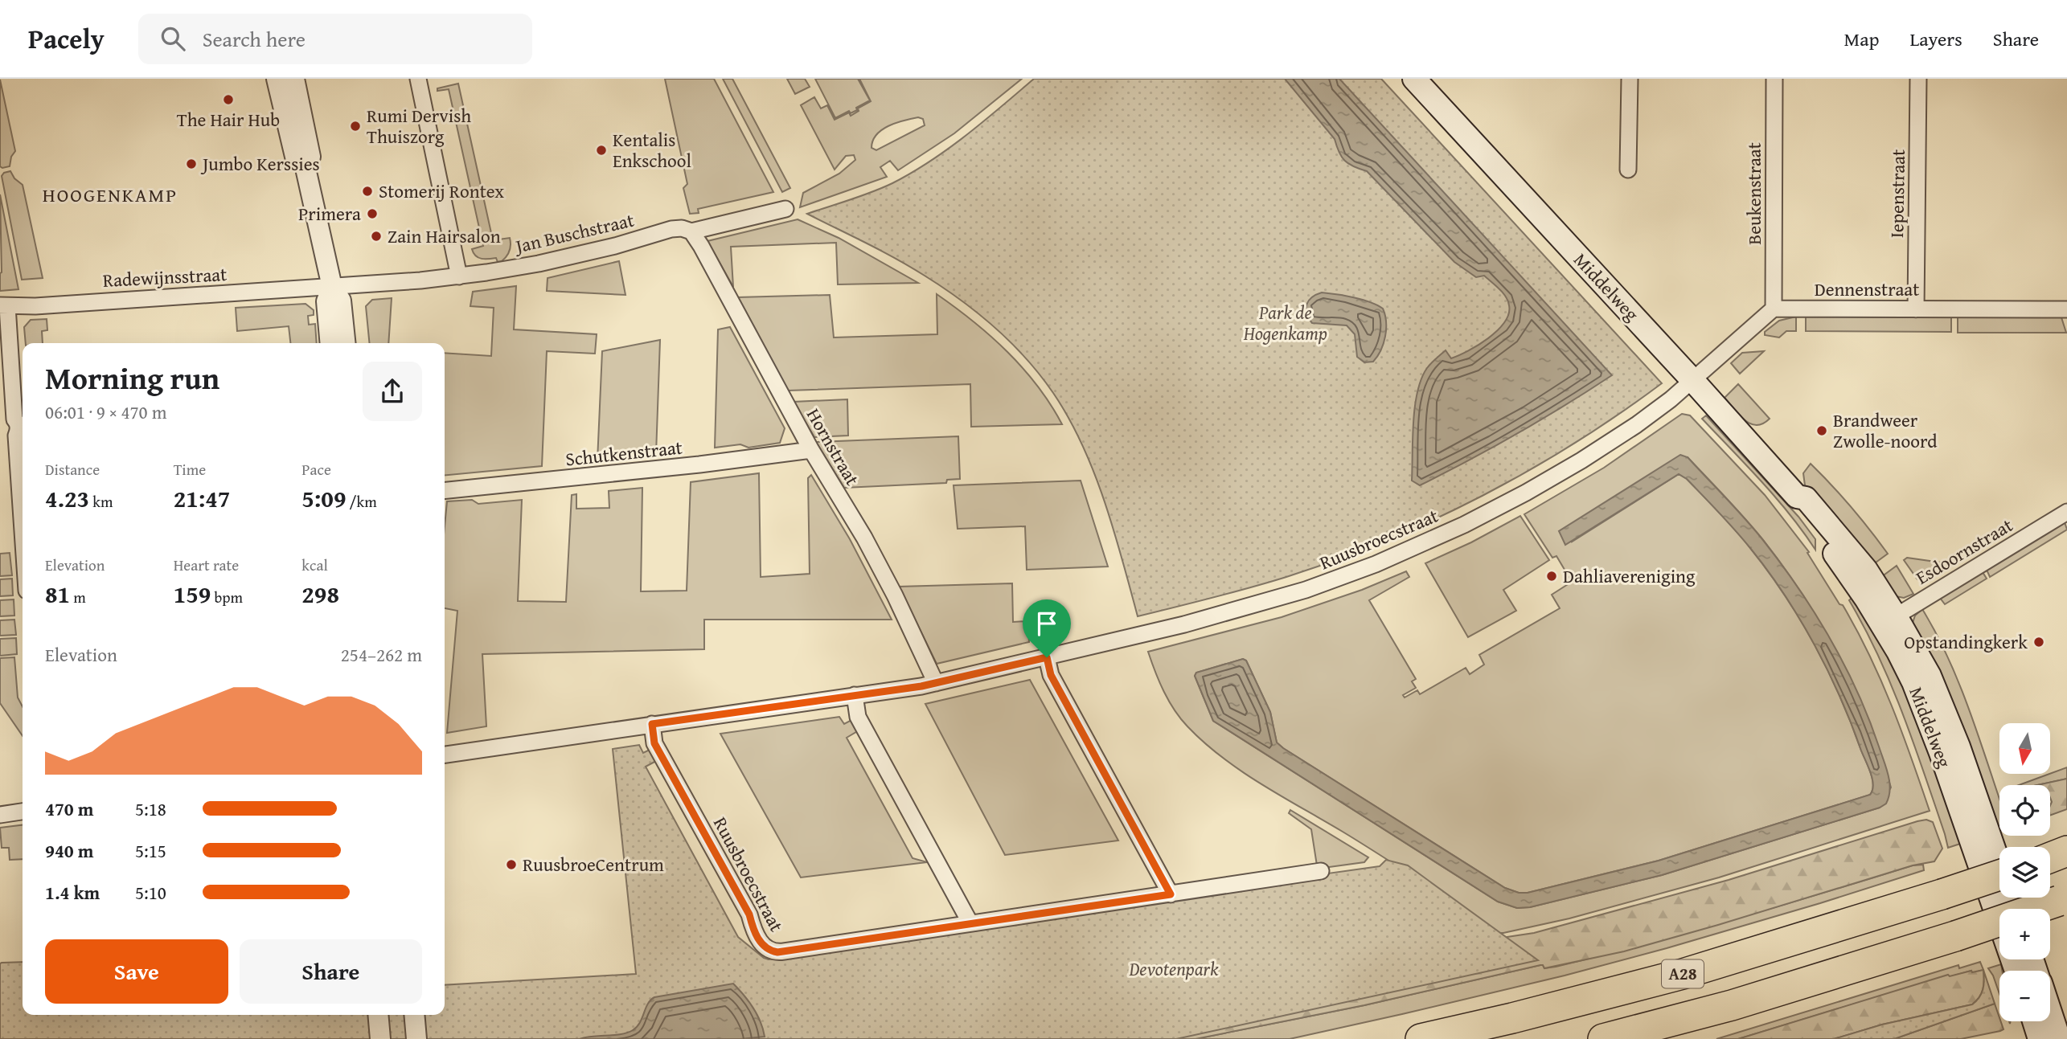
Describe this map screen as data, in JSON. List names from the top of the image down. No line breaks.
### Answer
{"streets":{"highway":["A28"],"main road":["Middelweg"],"street":["Beukenstraat","Iepenstraat","Jan Buschstraat","Radewijnsstraat","Dennenstraat","Hornstraat","Schutkenstraat","Ruusbroecstraat","Esdoornstraat"]},"crossings":[["Beukenstraat","Dennenstraat"],["Iepenstraat","Dennenstraat"],["Jan Buschstraat","Radewijnsstraat"],["Jan Buschstraat","Hornstraat"],["Middelweg","Ruusbroecstraat"],["Middelweg","Esdoornstraat"],["Hornstraat","Schutkenstraat"],["Hornstraat","Ruusbroecstraat"]],"districts":["HOOGENKAMP"],"parks":["Park de Hogenkamp","Devotenpark"],"places":["The Hair Hub","Rumi Dervish Thuiszorg","Kentalis Enkschool","Jumbo Kerssies","Stomerij Rontex","Primera","Zain Hairsalon","Brandweer Zwolle-noord","Dahliavereniging","Opstandingkerk","RuusbroeCentrum"],"north":"bottom","page":{"header":"Pacely","search":"Search here","nav":["Map","Layers","Share"],"heading":["Morning run","06:01 · 9 × 470 m"],"stats":[["Distance","4.23 km"],["Time","21:47"],["Pace","5:09 /km"],["Elevation","81 m"],["Heart rate","159 bpm"],["kcal","298"]],"chart":["Elevation","254–262 m"],"map_buttons":["+","−"],"list":[{"name":"470 m","note":"5:18"},{"name":"940 m","note":"5:15"},{"name":"1.4 km","note":"5:10"}],"buttons":["Save","Share"]}}
